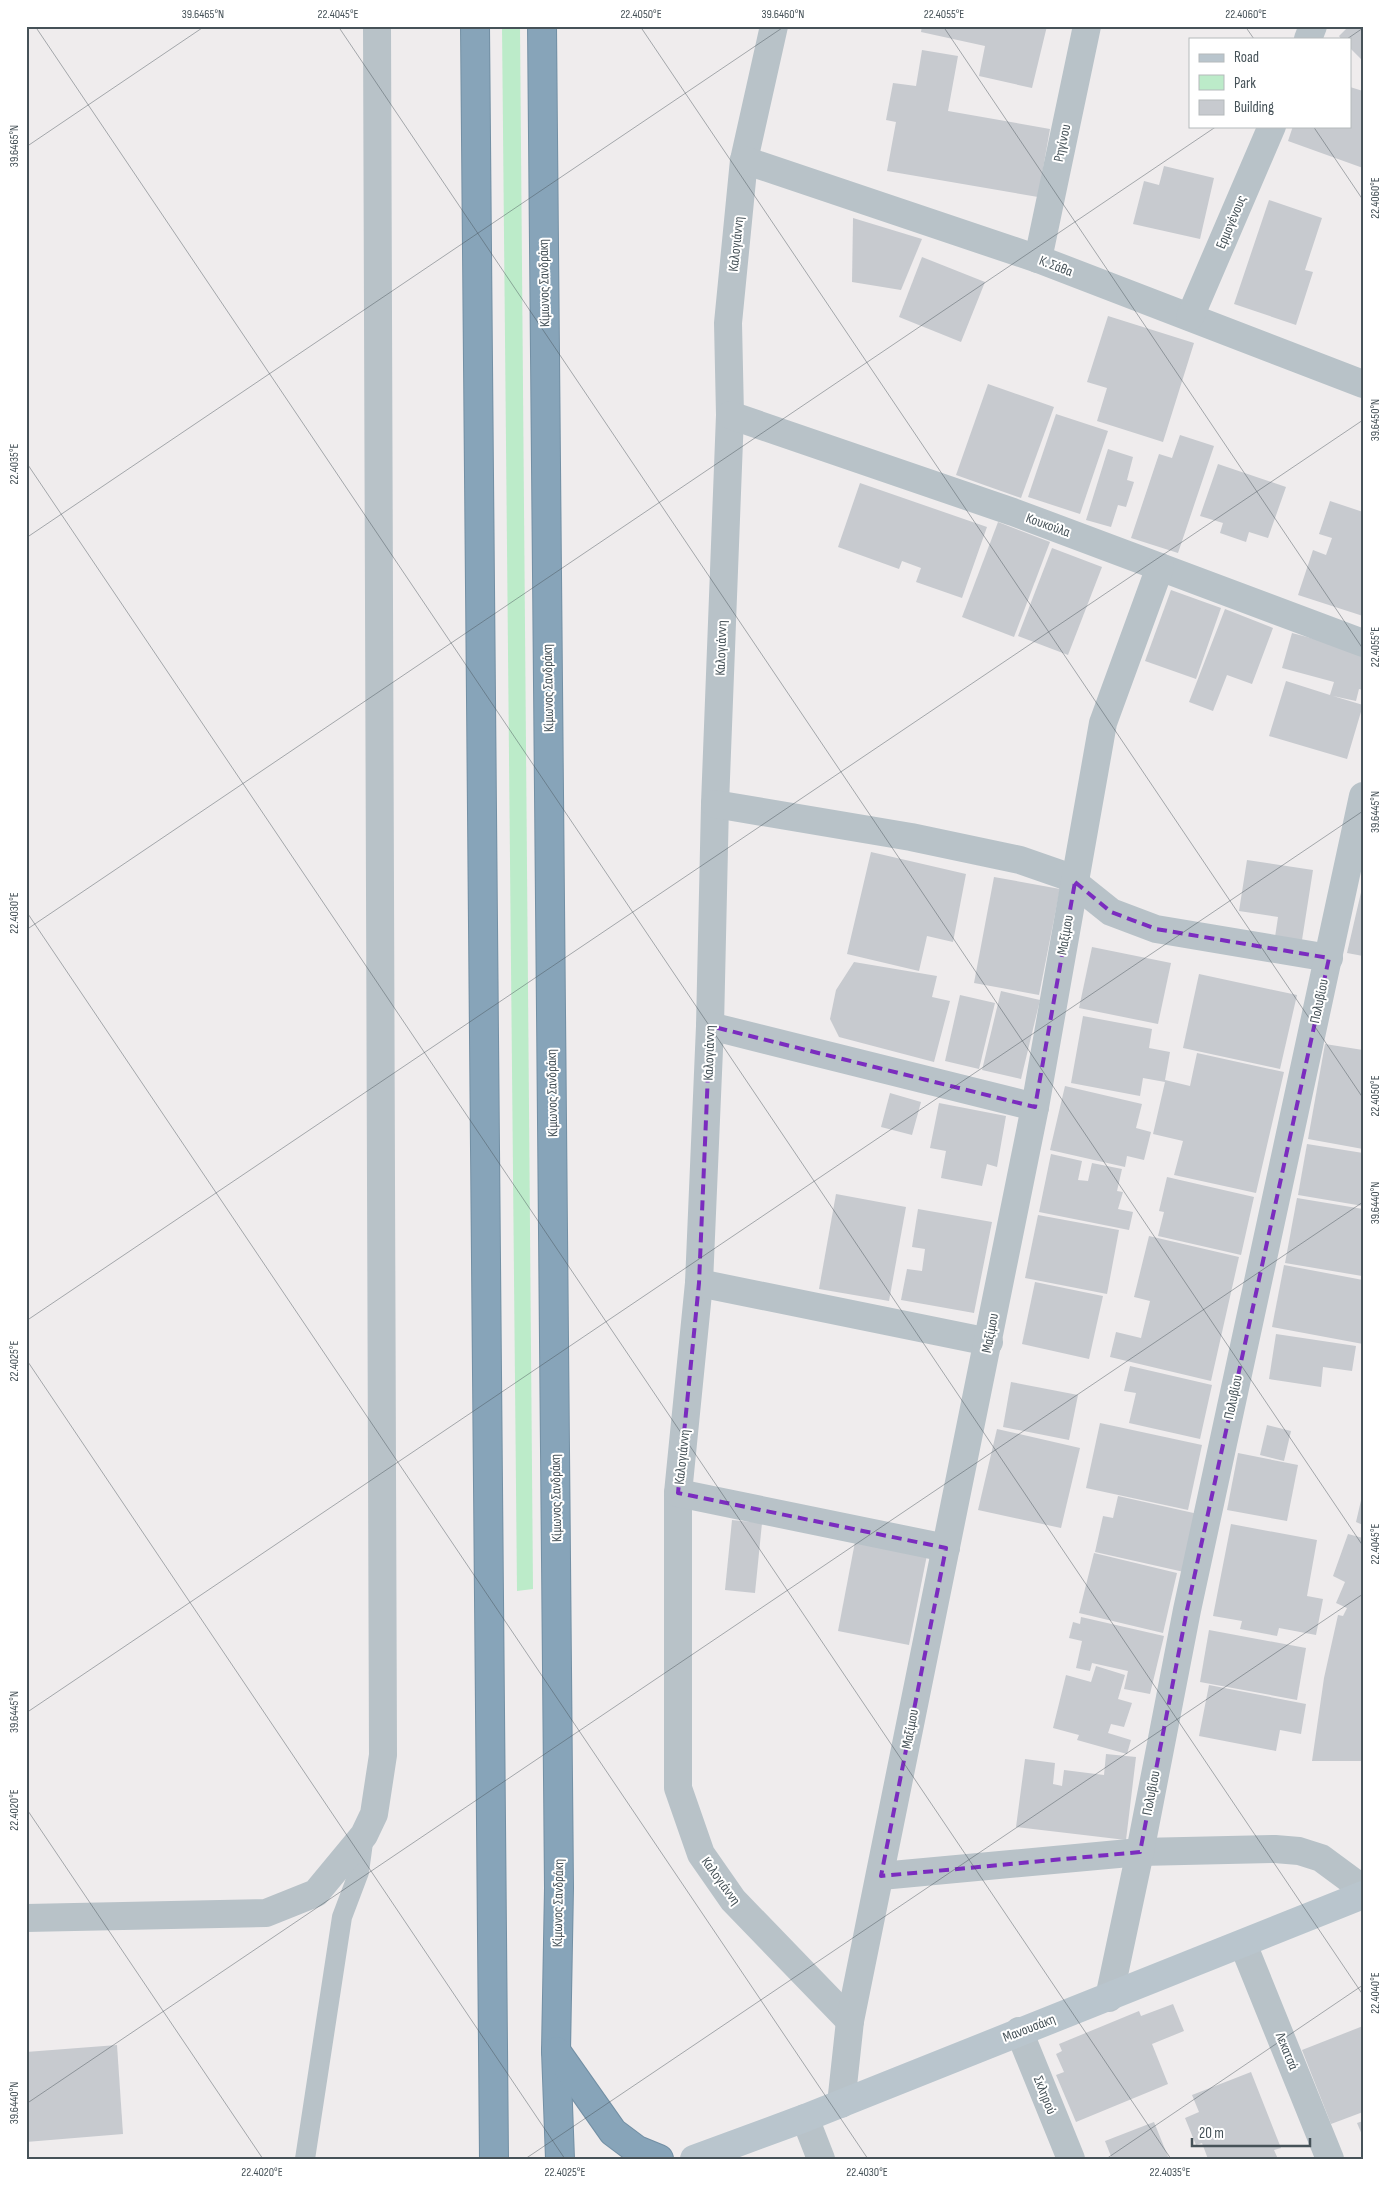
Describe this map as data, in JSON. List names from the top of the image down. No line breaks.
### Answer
{"streets":{"highway":["Κίμωνος Σανδράκη"],"street":["Ρηγίνου","Ερμογένους","Καλογιάννη","Κ. Σάθα","Κουκούλα","Μαξίμου","Πολυβίου","Μανουσάκη","Λεκατσά","Σκληρού"]},"crossings":[["Ρηγίνου","Κ. Σάθα"],["Ερμογένους","Κ. Σάθα"],["Καλογιάννη","Κ. Σάθα"],["Καλογιάννη","Κουκούλα"],["Καλογιάννη","Μαξίμου"],["Κουκούλα","Μαξίμου"],["Μαξίμου","Μανουσάκη"],["Πολυβίου","Μανουσάκη"],["Μανουσάκη","Λεκατσά"],["Μανουσάκη","Σκληρού"]],"legend":["Road","Park","Building"],"scale_bar":"20 m","coordinates":["39.6465°N","22.4045°E","22.4050°E","39.6460°N","22.4055°E","22.4060°E","39.6450°N","22.4035°E","39.6445°N","22.4030°E","39.6440°N","22.4025°E","22.4020°E","22.4040°E"]}
